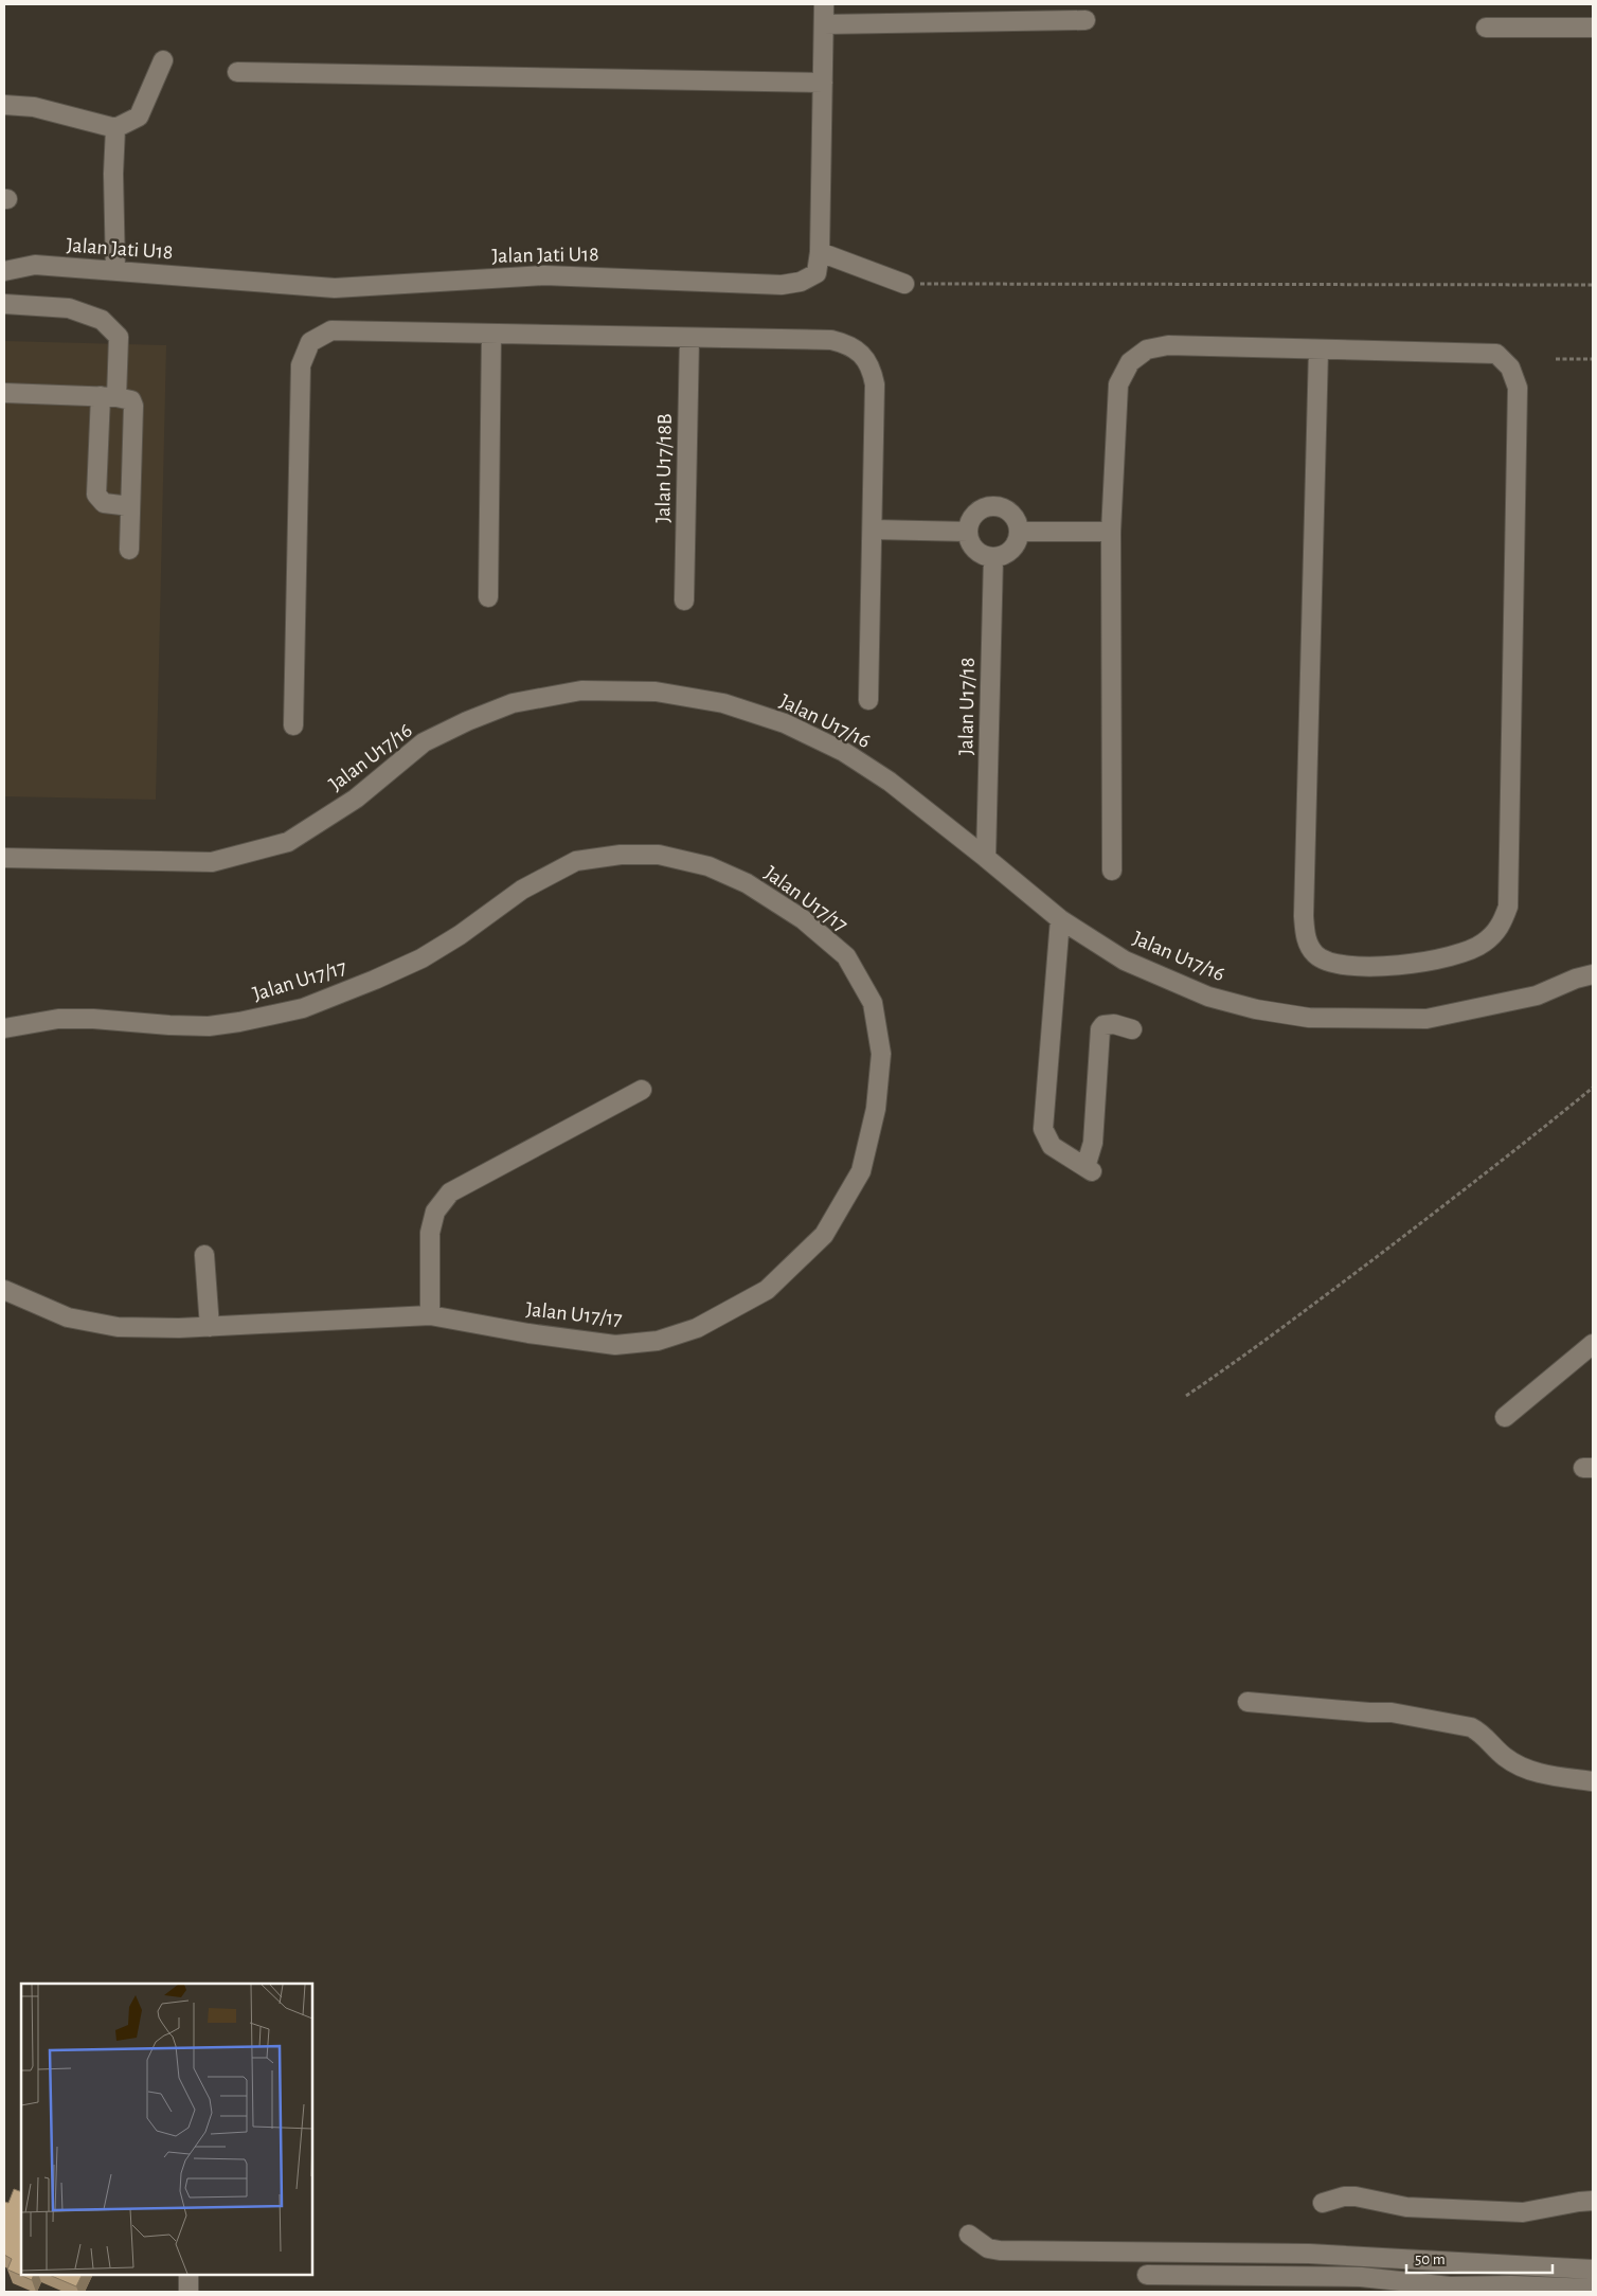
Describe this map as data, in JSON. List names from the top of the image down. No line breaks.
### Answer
{"streets":{"street":["Jalan Jati U18","Jalan U17/18B","Jalan U17/18","Jalan U17/16","Jalan U17/17"]},"crossings":[["Jalan U17/18","Jalan U17/16"]],"scale_bar":"50 m"}
